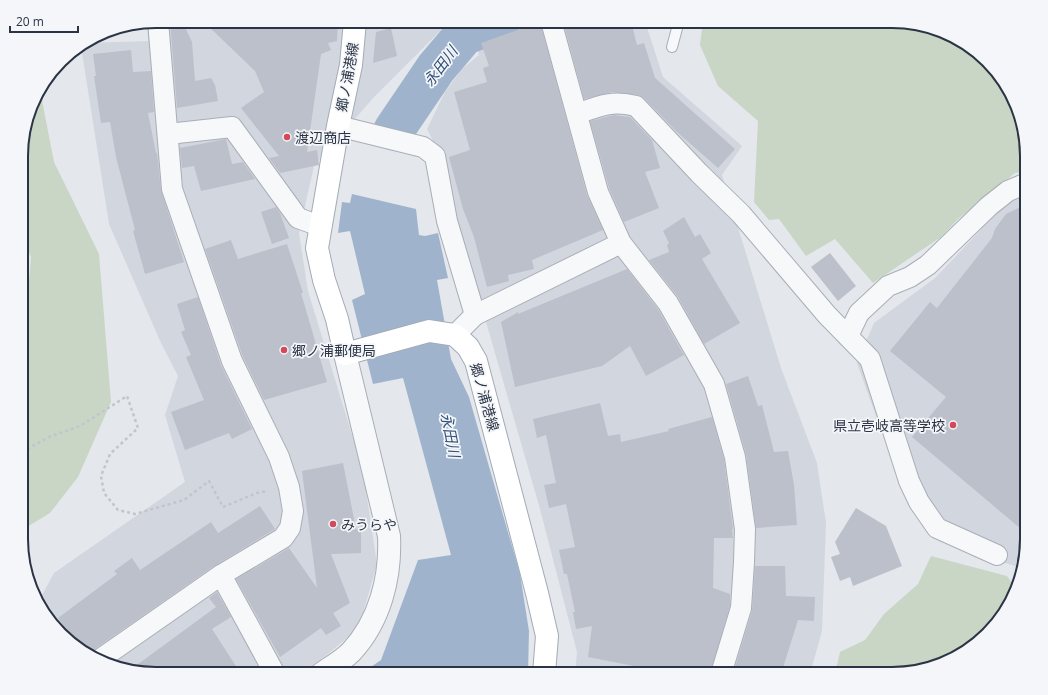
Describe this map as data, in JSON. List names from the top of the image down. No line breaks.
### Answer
{"streets":{"main road":["郷ノ浦港線"]},"water":["永田川"],"places":["渡辺商店","郷ノ浦郵便局","県立壱岐高等学校","みうらや"],"scale_bar":"20 m"}
